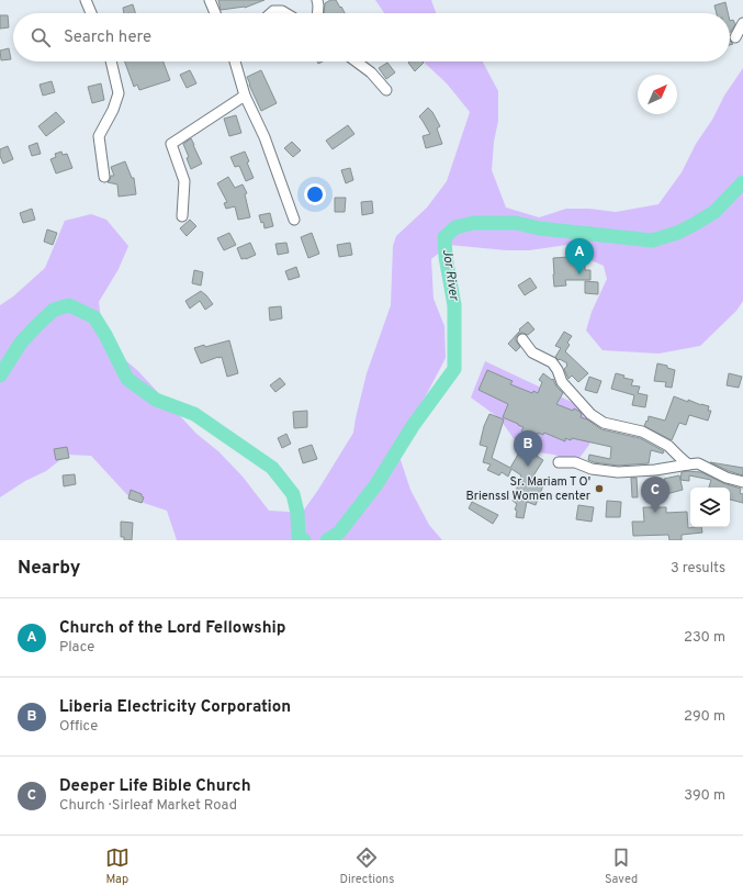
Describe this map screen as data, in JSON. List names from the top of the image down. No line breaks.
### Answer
{"water":["Jor River"],"places":["Sr. Mariam T O' Brienssl Women center"],"north":"top right","page":{"search":"Search here","pins":["A","B","C"],"heading":["Nearby","3 results"],"list":[{"mark":"A","name":"Church of the Lord Fellowship","note":"Place","value":"230 m"},{"mark":"B","name":"Liberia Electricity Corporation","note":"Office","value":"290 m"},{"mark":"C","name":"Deeper Life Bible Church","note":"Church · Sirleaf Market Road","value":"390 m"}],"nav":["Map","Directions","Saved"]}}
